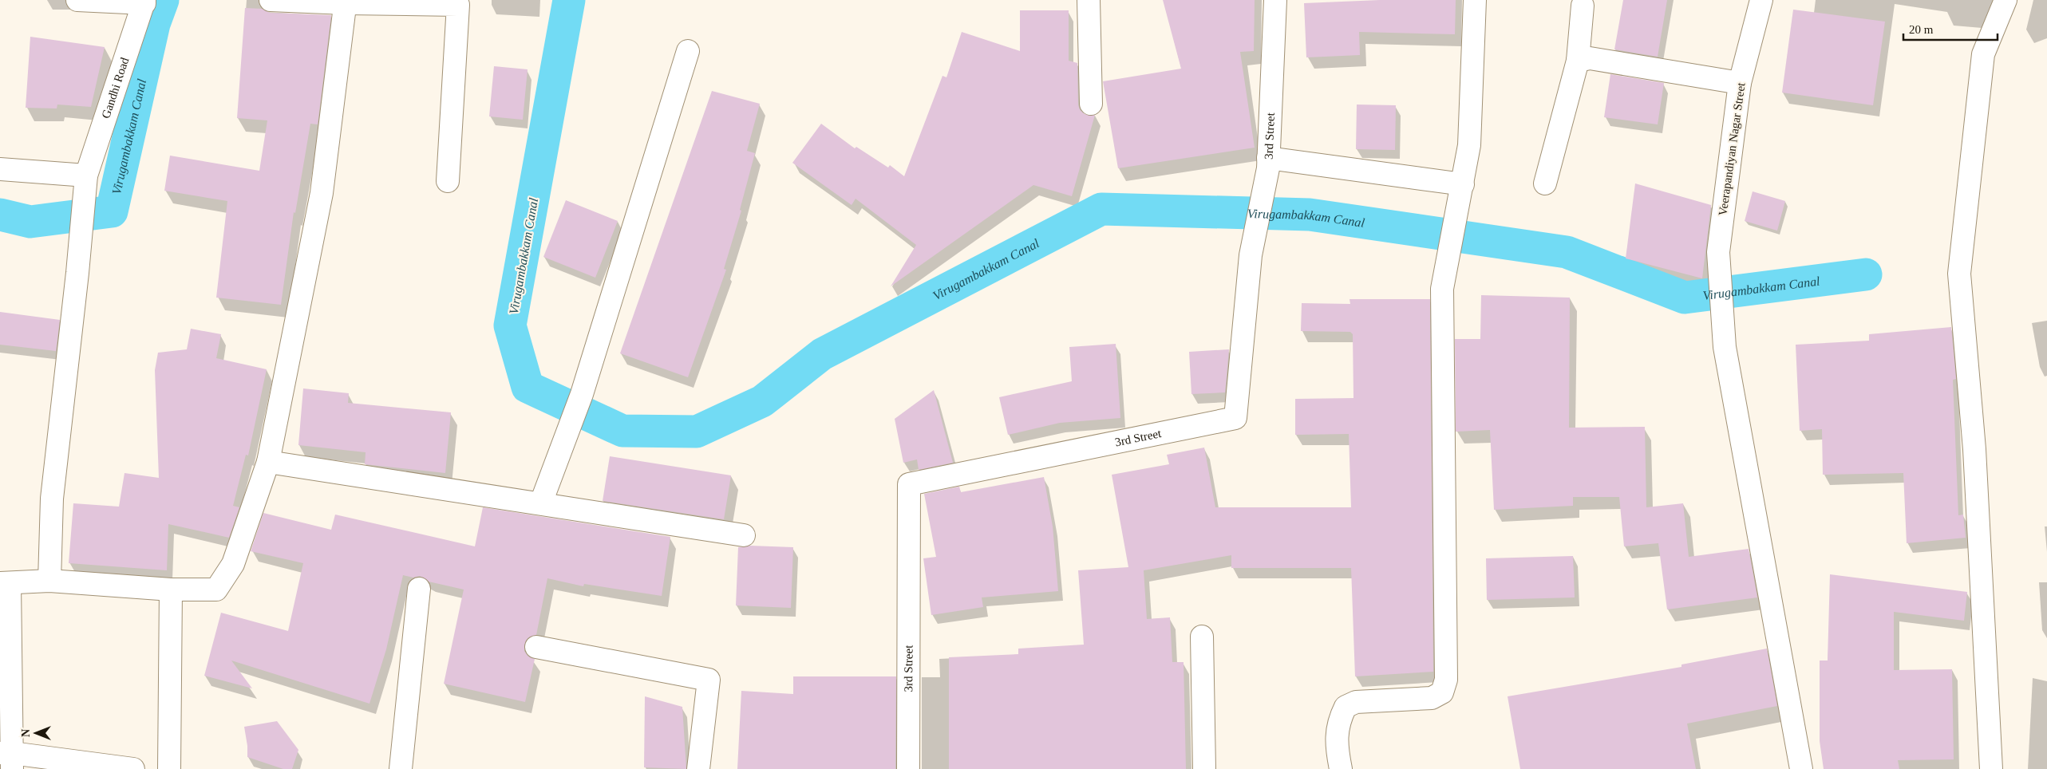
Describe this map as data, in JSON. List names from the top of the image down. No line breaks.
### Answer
{"streets":{"street":["Gandhi Road","3rd Street","Veerapandiyan Nagar Street"]},"water":["Virugambakkam Canal"],"scale_bar":"20 m","north":"left"}
